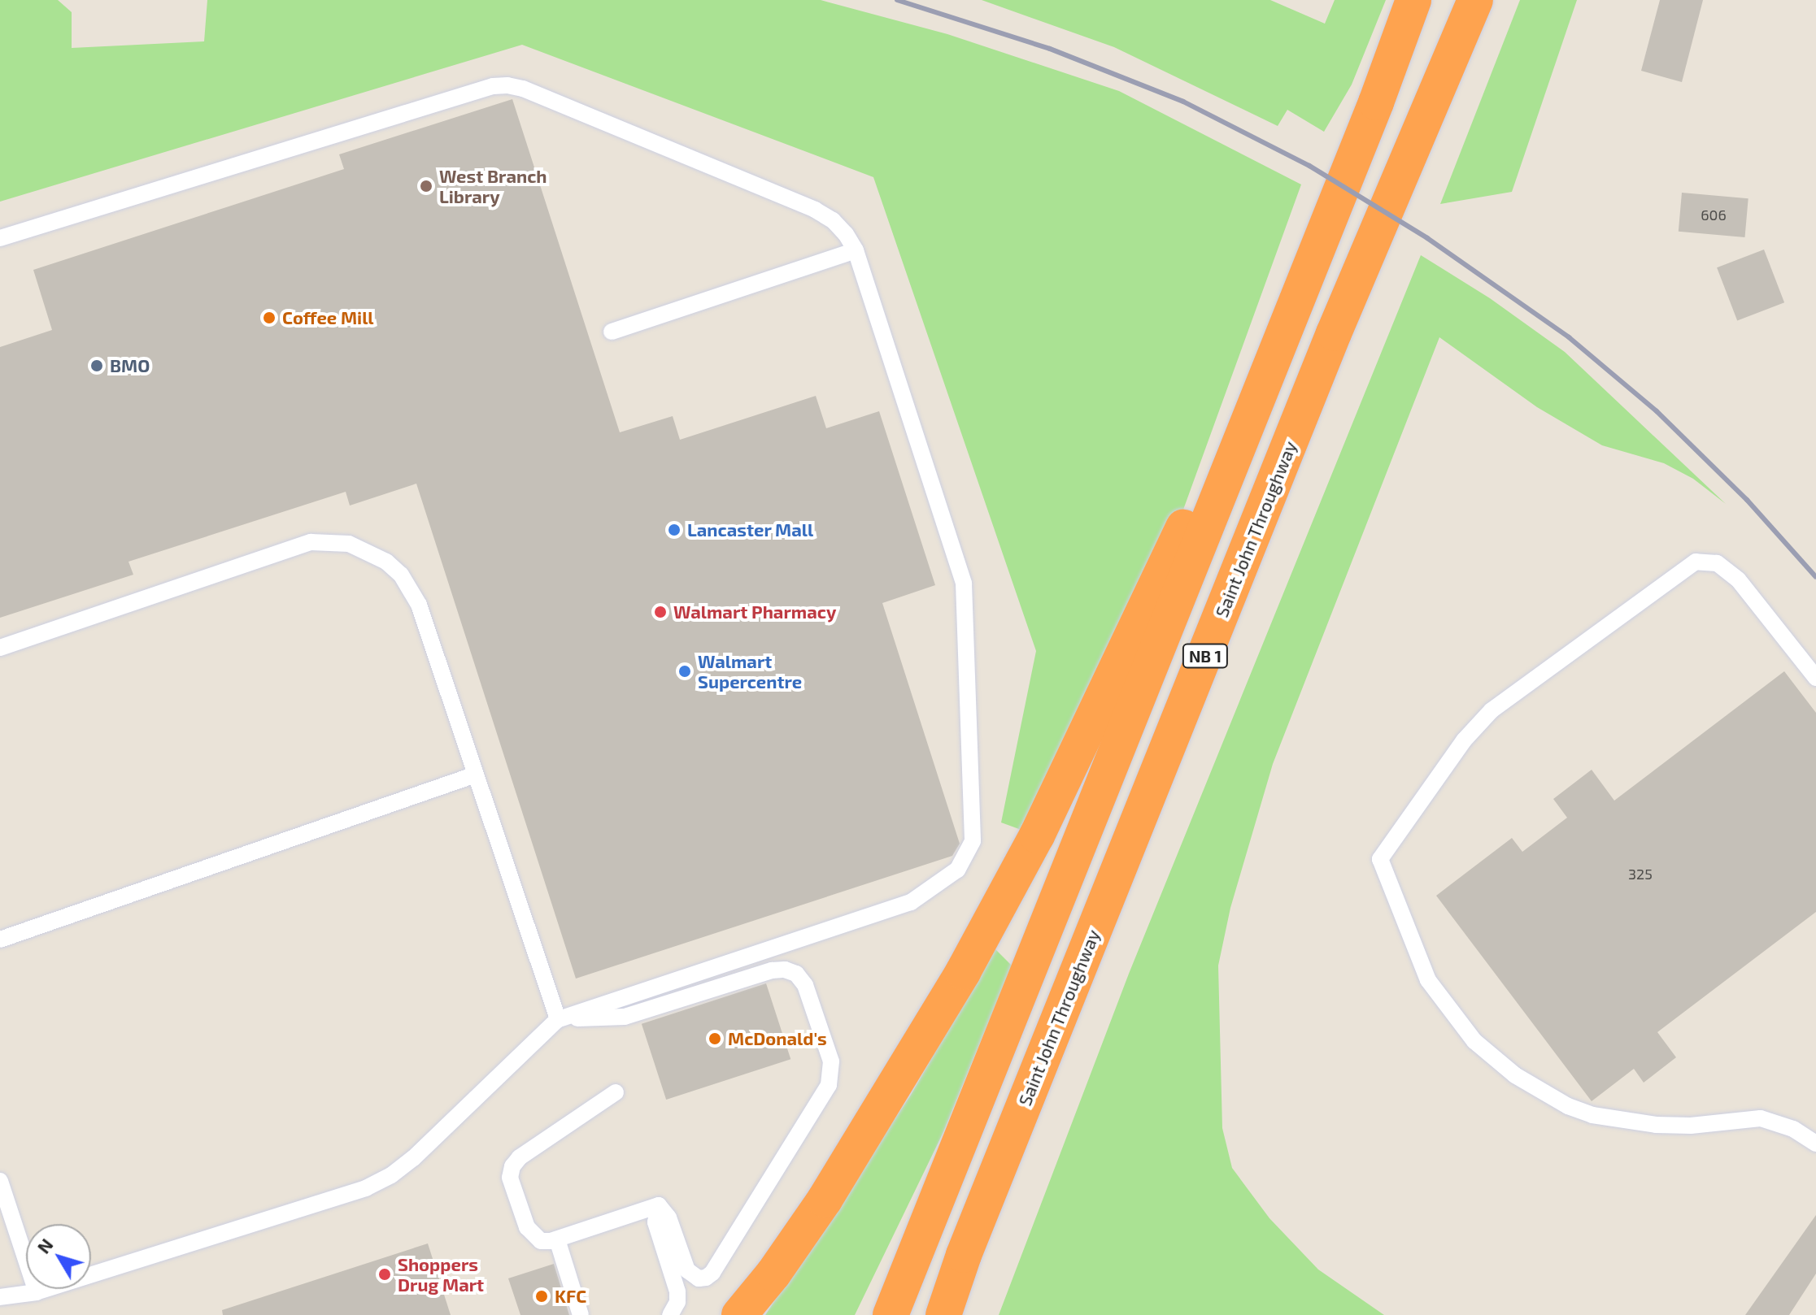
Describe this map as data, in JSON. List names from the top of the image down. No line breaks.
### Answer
{"streets":{"highway":["Saint John Throughway","NB 1"]},"places":["West Branch Library","Coffee Mill","BMO","Lancaster Mall","Walmart Pharmacy","Walmart Supercentre","McDonald's","Shoppers Drug Mart","KFC"],"house_numbers":["606","325"],"north":"top left"}
